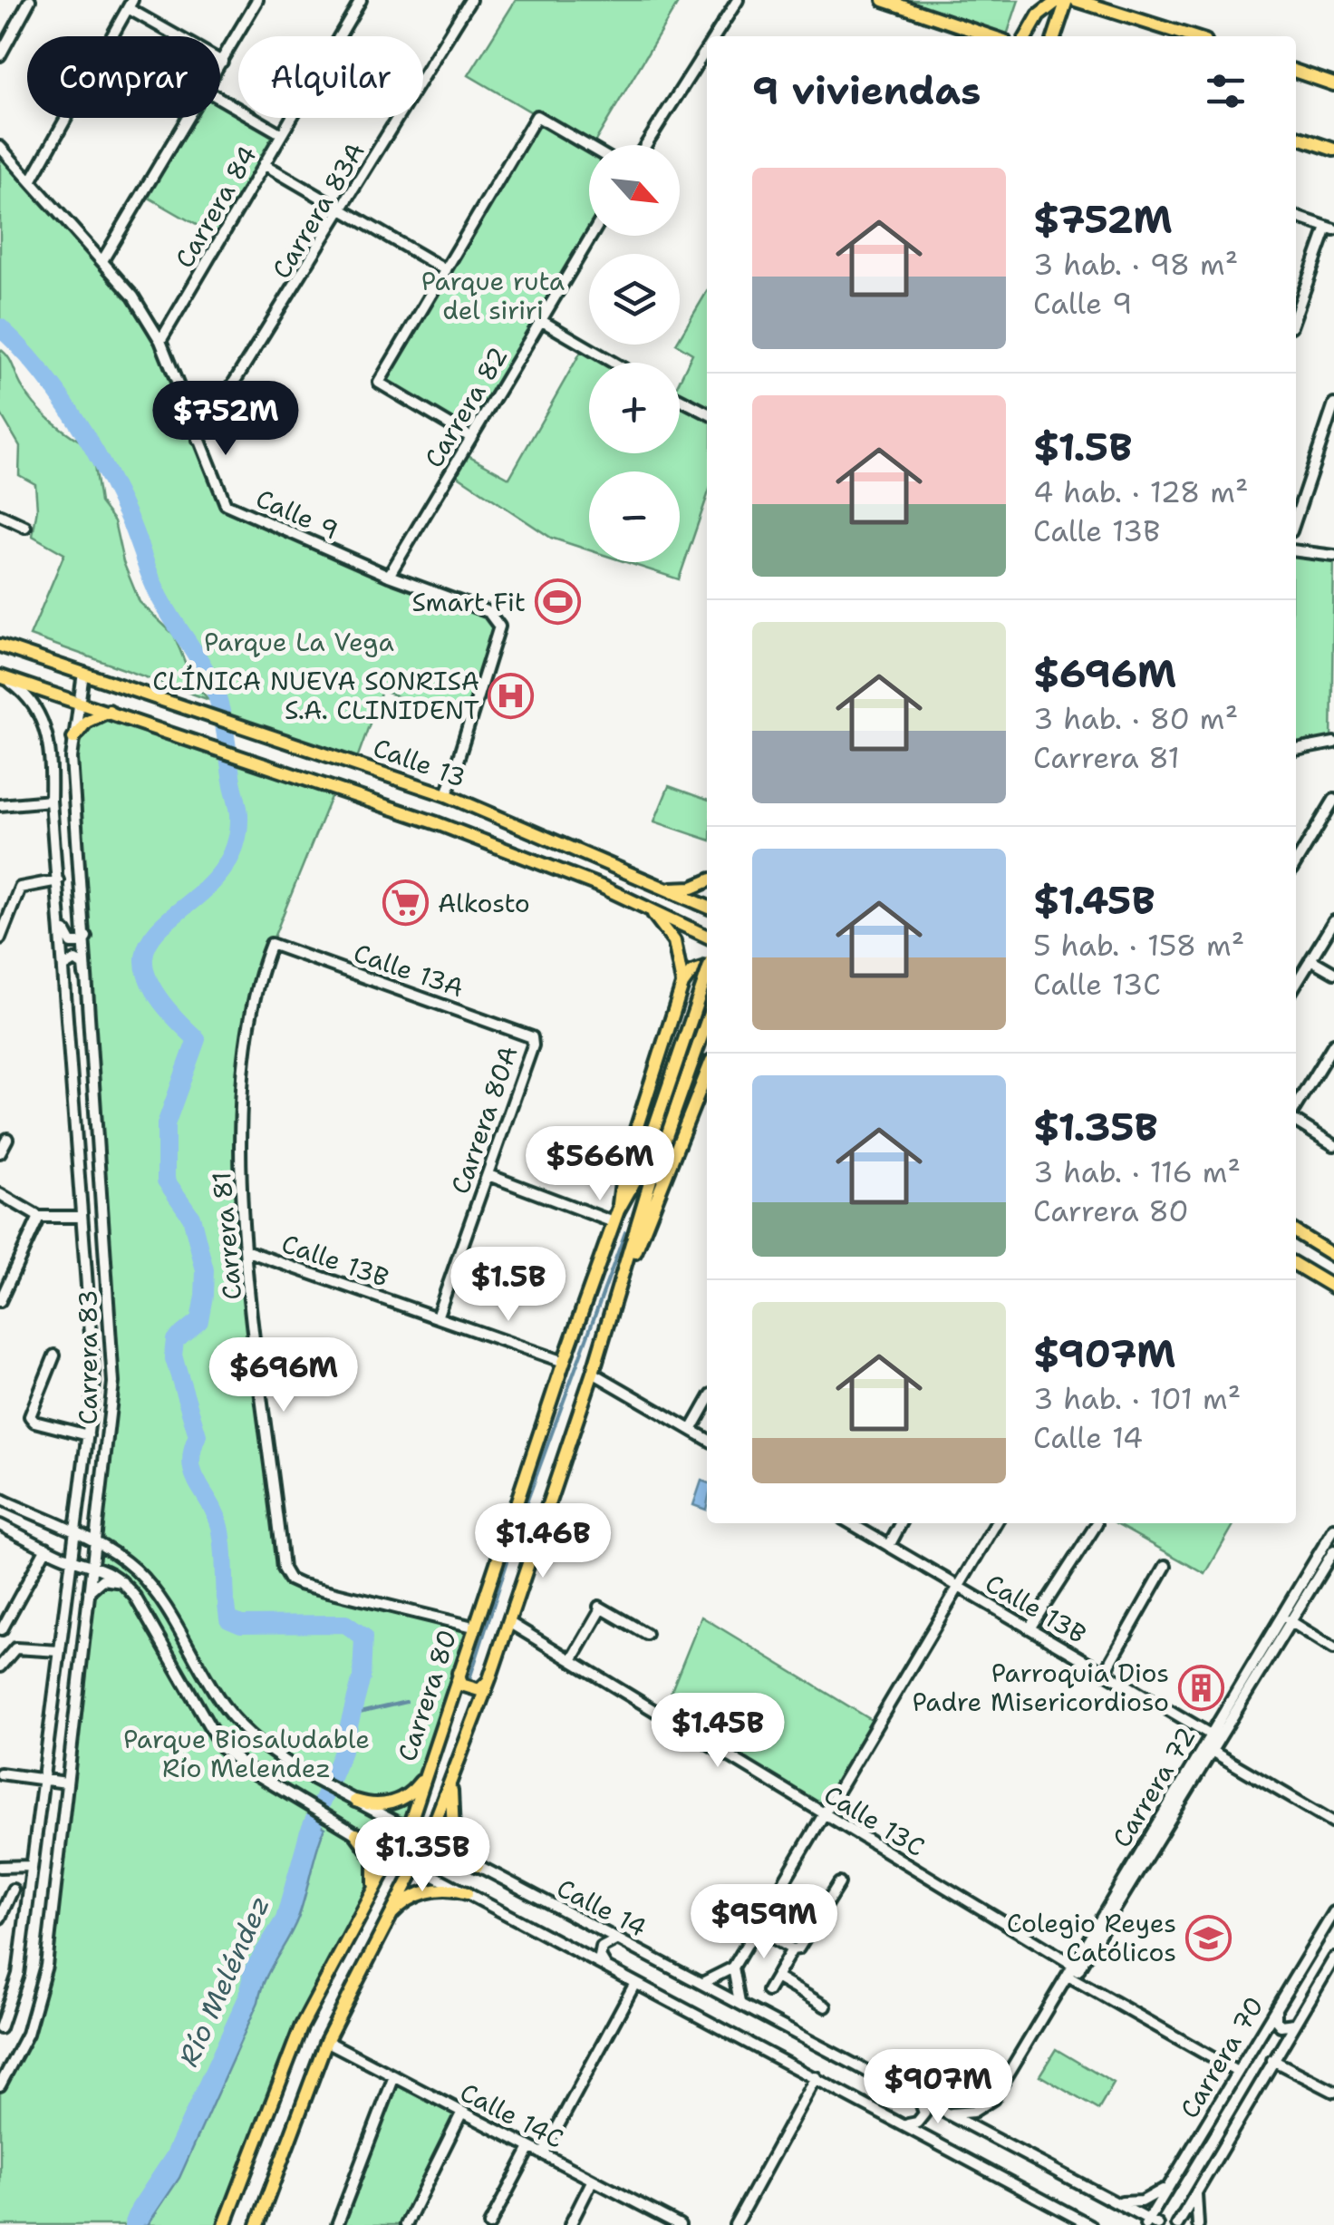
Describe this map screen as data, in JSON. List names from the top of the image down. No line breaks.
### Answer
{"streets":{"main road":["Calle 13","Carrera 80"],"street":["Carrera 84","Carrera 83A","Carrera 82","Calle 9","Calle 13A","Carrera 80A","Carrera 81","Calle 13B","Carrera 83","Carrera 72","Calle 13C","Calle 14","Carrera 70","Calle 14C"]},"crossings":[["Carrera 84","Calle 9"],["Carrera 83A","Calle 9"],["Carrera 82","Calle 9"],["Calle 9","Calle 13"],["Calle 13","Carrera 83"],["Calle 13A","Carrera 80A"],["Calle 13A","Carrera 81"],["Carrera 80A","Calle 13B"],["Carrera 81","Calle 13B"],["Carrera 81","Carrera 80"],["Calle 13B","Carrera 80"],["Calle 13B","Carrera 72"],["Carrera 83","Calle 14"],["Carrera 80","Calle 13C"],["Carrera 80","Calle 14"],["Carrera 80","Calle 14C"],["Carrera 72","Calle 13C"],["Carrera 72","Calle 14"],["Calle 14","Carrera 70"]],"water":["Río Meléndez"],"parks":["Parque ruta del siriri","Parque La Vega","Parque Biosaludable Río Melendez"],"places":{"sports":["Smart Fit"],"hospital":["CLÍNICA NUEVA SONRISA S.A. CLINIDENT"],"supermarket":["Alkosto"],"building":["Parroquia Dios Padre Misericordioso"],"school or university":["Colegio Reyes Católicos"]},"north":"bottom right","page":{"chip":["Comprar","Alquilar"],"heading":"9 viviendas","map_buttons":["+","−"],"list":[{"name":"$752M","note":"3 hab. · 98 m² · Calle 9"},{"name":"$1.5B","note":"4 hab. · 128 m² · Calle 13B"},{"name":"$696M","note":"3 hab. · 80 m² · Carrera 81"},{"name":"$1.45B","note":"5 hab. · 158 m² · Calle 13C"},{"name":"$1.35B","note":"3 hab. · 116 m² · Carrera 80"},{"name":"$907M","note":"3 hab. · 101 m² · Calle 14"}],"price":["$752M","$566M","$1.5B","$696M","$1.46B","$1.45B","$1.35B","$959M","$907M"]}}
